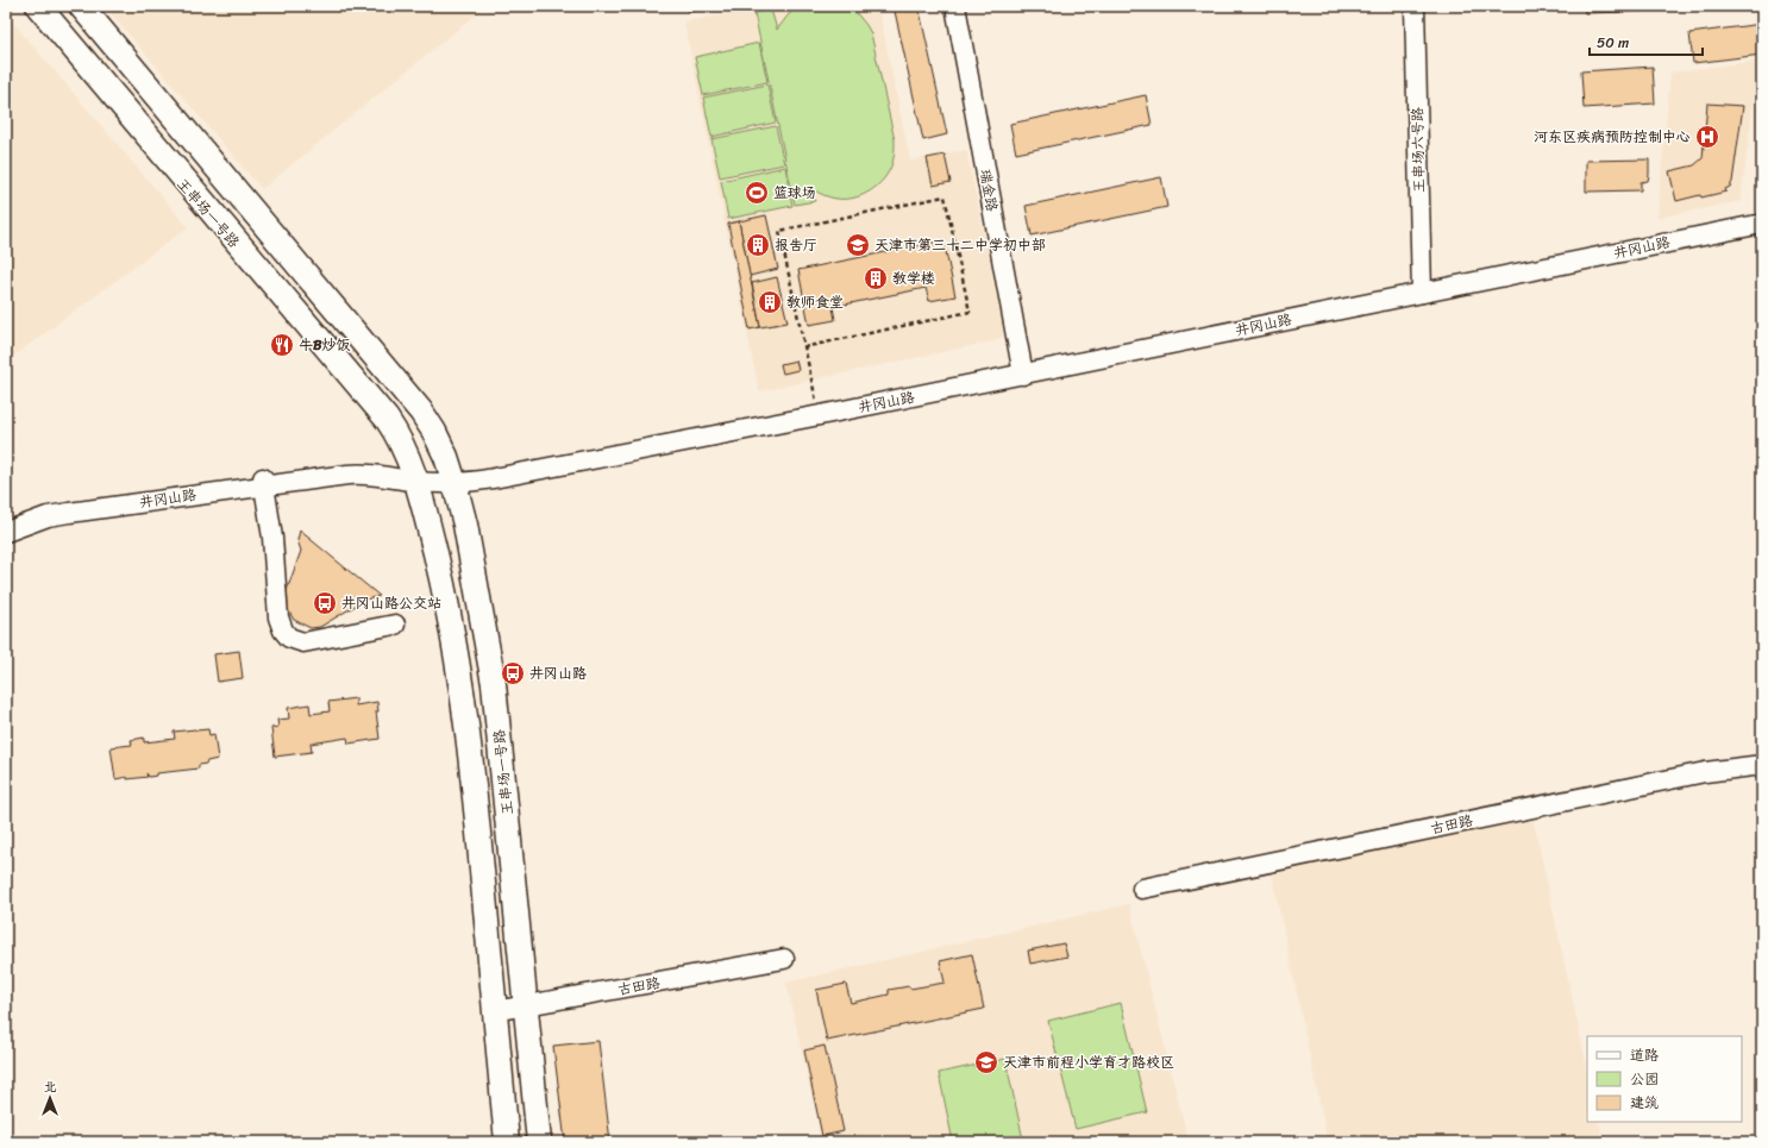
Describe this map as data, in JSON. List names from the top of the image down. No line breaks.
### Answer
{"streets":{"main road":["王串场一号路"],"street":["王串场六号路","瑞金路","井冈山路","古田路"]},"crossings":[["王串场六号路","井冈山路"],["瑞金路","井冈山路"],["王串场一号路","井冈山路"],["王串场一号路","古田路"]],"places":{"hospital":["河东区疾病预防控制中心"],"sports":["篮球场"],"building":["报告厅","教学楼","教师食堂"],"school or university":["天津市第三十二中学初中部","天津市前程小学育才路校区"],"restaurant":["牛B炒饭"],"bus stop":["井冈山路公交站","井冈山路"]},"legend":["道路","公园","建筑"],"scale_bar":"50 m","north":"top"}
